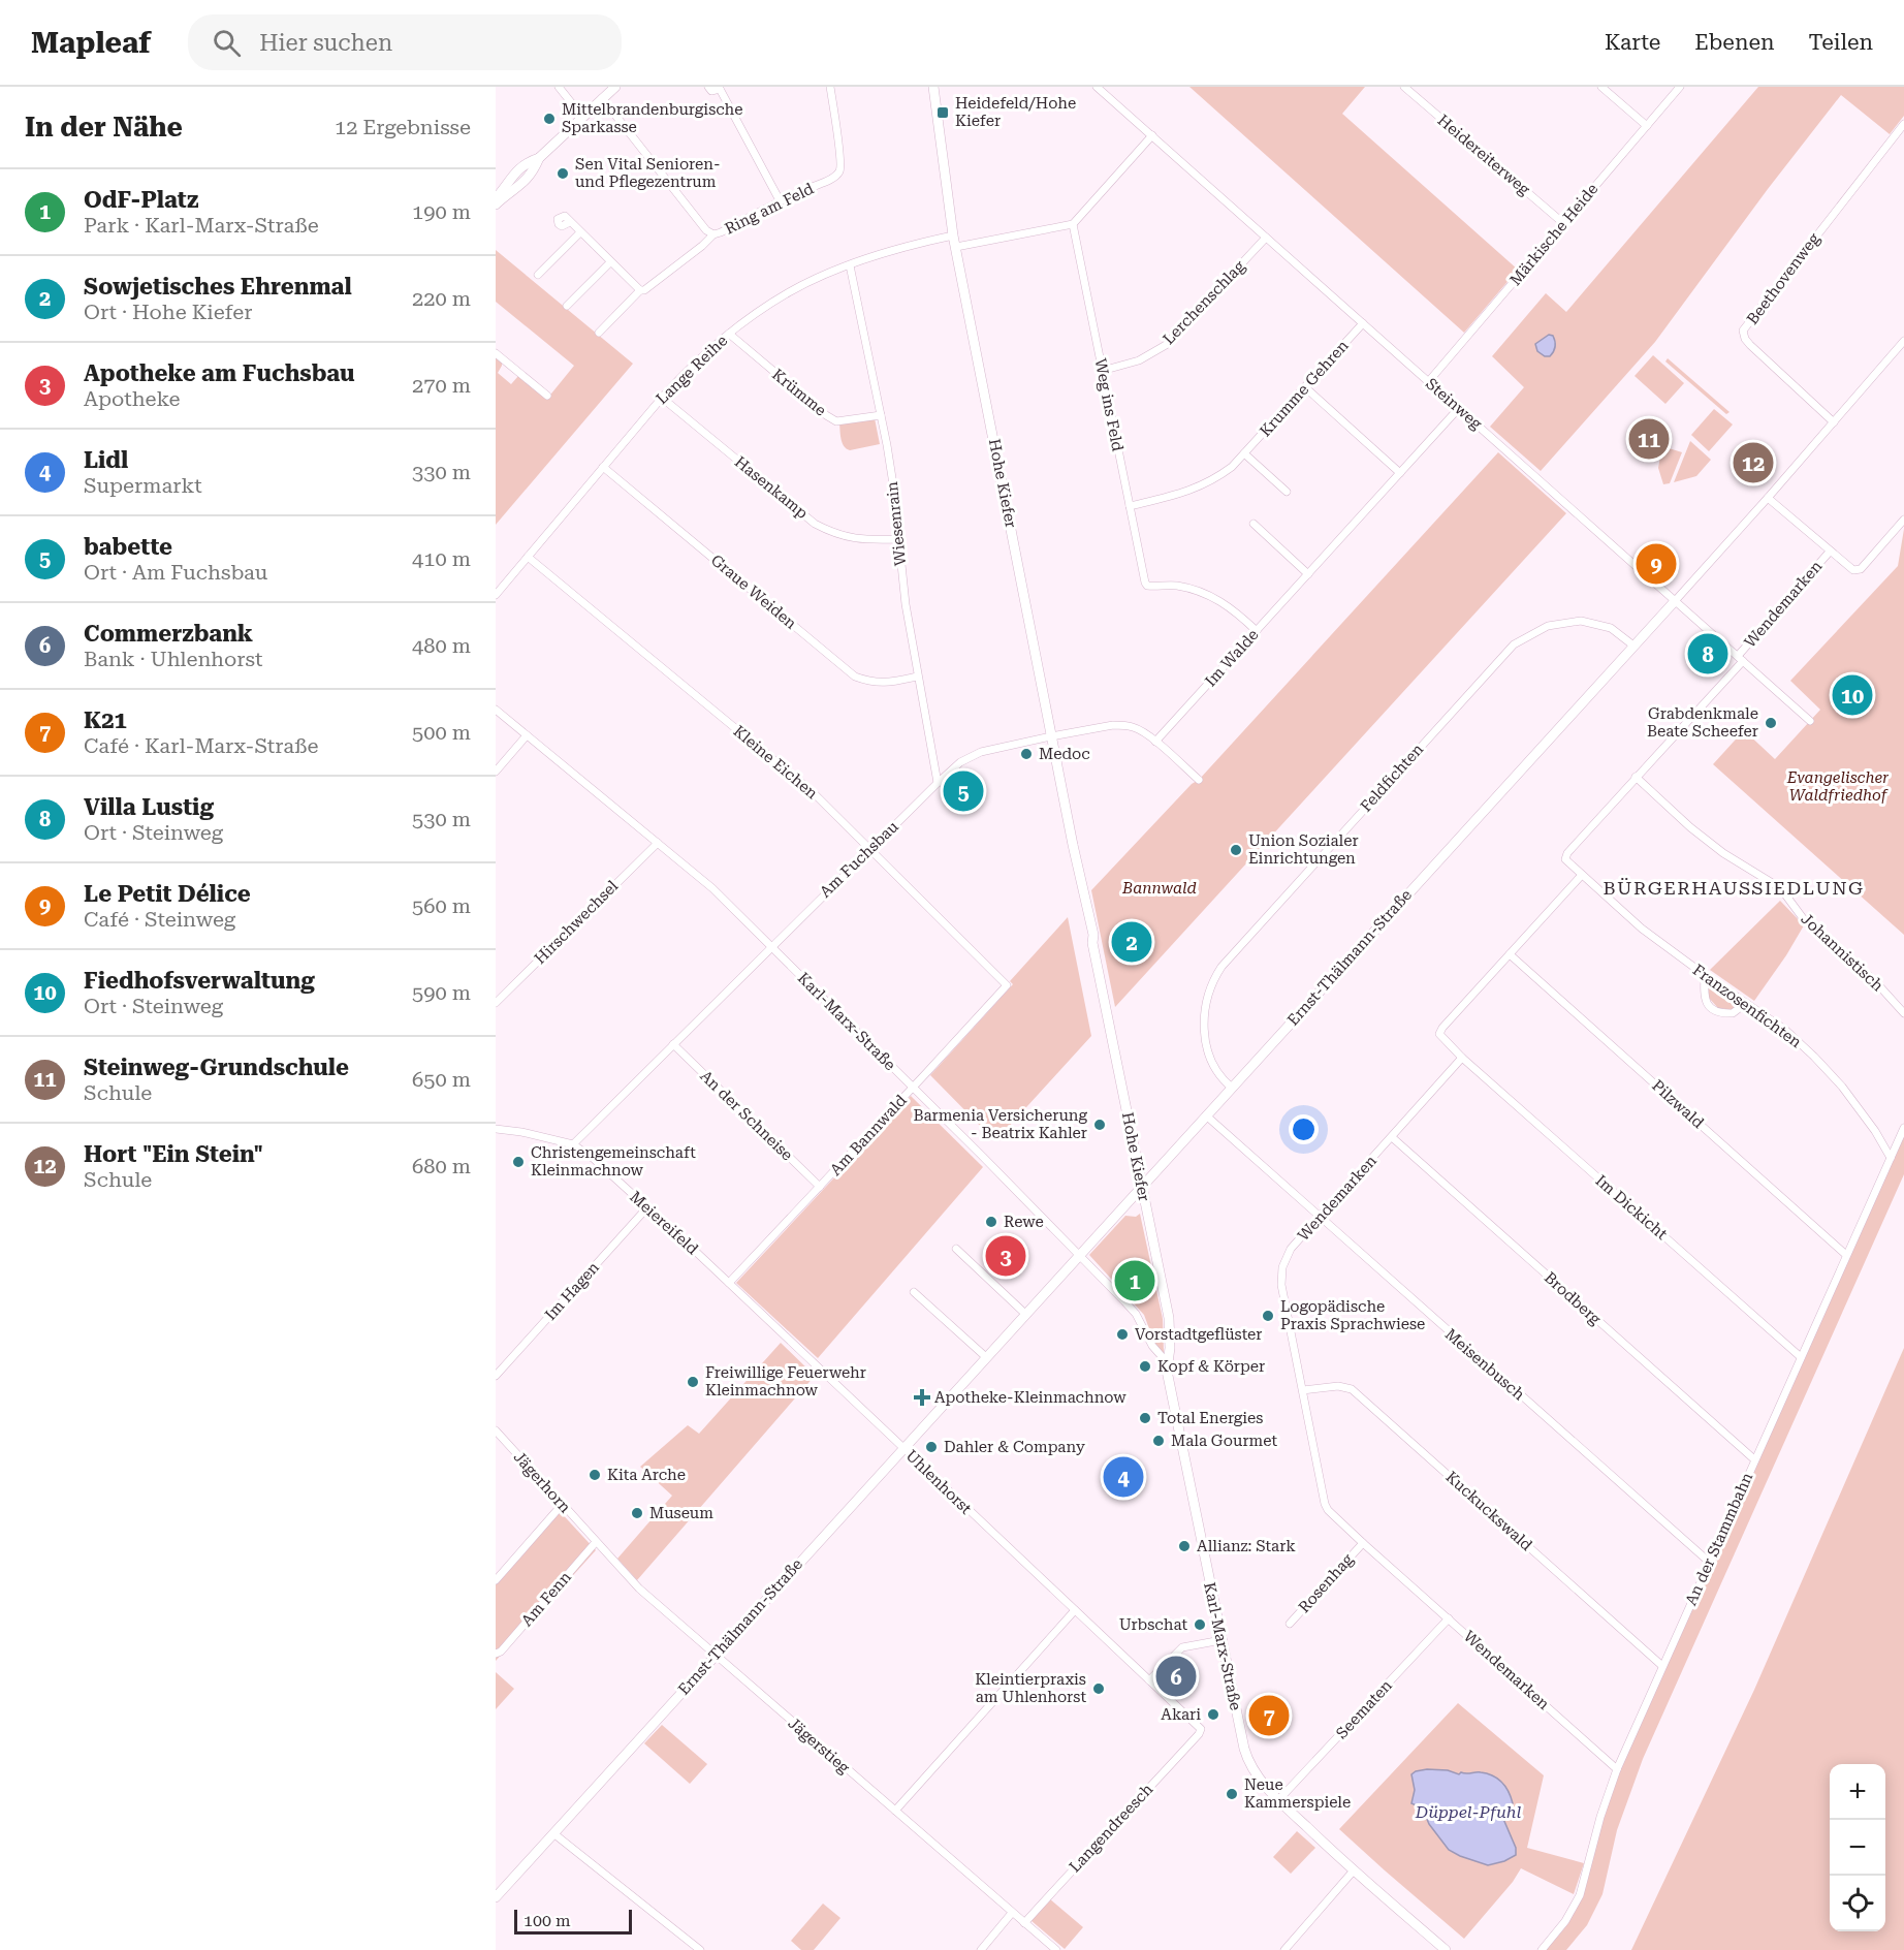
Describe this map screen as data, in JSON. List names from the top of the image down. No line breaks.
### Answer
{"streets":{"street":["Heidereiterweg","Ring am Feld","Märkische Heide","Beethovenweg","Lerchenschlag","Lange Reihe","Krumme Gehren","Krümme","Steinweg","Weg ins Feld","Hohe Kiefer","Hasenkamp","Wiesenrain","Graue Weiden","Wendemarken","Im Walde","Kleine Eichen","Feldfichten","Am Fuchsbau","Hirschwechsel","Johannistisch","Ernst-Thälmann-Straße","Franzosenfichten","Karl-Marx-Straße","Pilzwald","An der Schneise","Am Bannwald","Im Dickicht","Meiereifeld","Im Hagen","Brodberg","Meisenbusch","Jägerhorn","Uhlenhorst","Kuckuckswald","An der Stammbahn","Rosenhag","Am Fenn","Seematen","Jägerstieg","Langendreesch"]},"crossings":[["Heidereiterweg","Märkische Heide"],["Märkische Heide","Steinweg"],["Lerchenschlag","Steinweg"],["Lerchenschlag","Weg ins Feld"],["Lange Reihe","Krümme"],["Lange Reihe","Hohe Kiefer"],["Lange Reihe","Hasenkamp"],["Lange Reihe","Wiesenrain"],["Lange Reihe","Graue Weiden"],["Lange Reihe","Kleine Eichen"],["Krumme Gehren","Steinweg"],["Krumme Gehren","Weg ins Feld"],["Krümme","Wiesenrain"],["Steinweg","Wendemarken"],["Steinweg","Im Walde"],["Steinweg","Ernst-Thälmann-Straße"],["Weg ins Feld","Im Walde"],["Hohe Kiefer","Am Fuchsbau"],["Hohe Kiefer","Ernst-Thälmann-Straße"],["Hohe Kiefer","Karl-Marx-Straße"],["Hasenkamp","Wiesenrain"],["Wiesenrain","Graue Weiden"],["Wiesenrain","Am Fuchsbau"],["Wendemarken","Johannistisch"],["Wendemarken","Franzosenfichten"],["Wendemarken","Im Dickicht"],["Wendemarken","Brodberg"],["Wendemarken","Meisenbusch"],["Wendemarken","Kuckuckswald"],["Wendemarken","An der Stammbahn"],["Wendemarken","Rosenhag"],["Wendemarken","Seematen"],["Im Walde","Am Fuchsbau"],["Kleine Eichen","Am Fuchsbau"],["Kleine Eichen","Am Bannwald"],["Feldfichten","Ernst-Thälmann-Straße"],["Am Fuchsbau","Karl-Marx-Straße"],["Am Fuchsbau","An der Schneise"],["Am Fuchsbau","Meiereifeld"],["Hirschwechsel","Karl-Marx-Straße"],["Ernst-Thälmann-Straße","Karl-Marx-Straße"],["Ernst-Thälmann-Straße","Meisenbusch"],["Ernst-Thälmann-Straße","Uhlenhorst"],["Ernst-Thälmann-Straße","Jägerstieg"],["Franzosenfichten","An der Stammbahn"],["Karl-Marx-Straße","Am Bannwald"],["Karl-Marx-Straße","Seematen"],["Pilzwald","An der Stammbahn"],["An der Schneise","Am Bannwald"],["Am Bannwald","Meiereifeld"],["Am Bannwald","Uhlenhorst"],["Im Dickicht","An der Stammbahn"],["Meiereifeld","Im Hagen"],["Meiereifeld","Uhlenhorst"],["Brodberg","An der Stammbahn"],["Meisenbusch","An der Stammbahn"],["Jägerhorn","Jägerstieg"],["Uhlenhorst","Langendreesch"],["Kuckuckswald","An der Stammbahn"],["Am Fenn","Jägerstieg"],["Jägerstieg","Langendreesch"]],"districts":["BÜRGERHAUSSIEDLUNG"],"water":["Düppel-Pfuhl"],"parks":["Evangelischer Waldfriedhof","Bannwald"],"places":{"transit":["Heidefeld/Hohe Kiefer"],"other":["Mittelbrandenburgische Sparkasse","Sen Vital Senioren- und Pflegezentrum","Grabdenkmale Beate Scheefer","Medoc","Union Sozialer Einrichtungen","Barmenia Versicherung - Beatrix Kahler","Christengemeinschaft Kleinmachnow","Rewe","Logopädische Praxis Sprachwiese","Vorstadtgeflüster","Kopf & Körper","Freiwillige Feuerwehr Kleinmachnow","Total Energies","Mala Gourmet","Dahler & Company","Kita Arche","Museum","Allianz: Stark","Urbschat","Kleintierpraxis am Uhlenhorst","Akari","Neue Kammerspiele"],"health":["Apotheke-Kleinmachnow"]},"scale_bar":"100 m","page":{"header":"Mapleaf","search":"Hier suchen","nav":["Karte","Ebenen","Teilen"],"heading":["In der Nähe","12 Ergebnisse"],"list":[{"mark":"1","name":"OdF-Platz","note":"Park · Karl-Marx-Straße","value":"190 m"},{"mark":"2","name":"Sowjetisches Ehrenmal","note":"Ort · Hohe Kiefer","value":"220 m"},{"mark":"3","name":"Apotheke am Fuchsbau","note":"Apotheke","value":"270 m"},{"mark":"4","name":"Lidl","note":"Supermarkt","value":"330 m"},{"mark":"5","name":"babette","note":"Ort · Am Fuchsbau","value":"410 m"},{"mark":"6","name":"Commerzbank","note":"Bank · Uhlenhorst","value":"480 m"},{"mark":"7","name":"K21","note":"Café · Karl-Marx-Straße","value":"500 m"},{"mark":"8","name":"Villa Lustig","note":"Ort · Steinweg","value":"530 m"},{"mark":"9","name":"Le Petit Délice","note":"Café · Steinweg","value":"560 m"},{"mark":"10","name":"Fiedhofsverwaltung","note":"Ort · Steinweg","value":"590 m"},{"mark":"11","name":"Steinweg-Grundschule","note":"Schule","value":"650 m"},{"mark":"12","name":"Hort \"Ein Stein\"","note":"Schule","value":"680 m"}],"pins":["11","12","9","8","10","5","2","3","1","4","6","7"],"map_buttons":["+","−"],"scale":"100 m"}}
